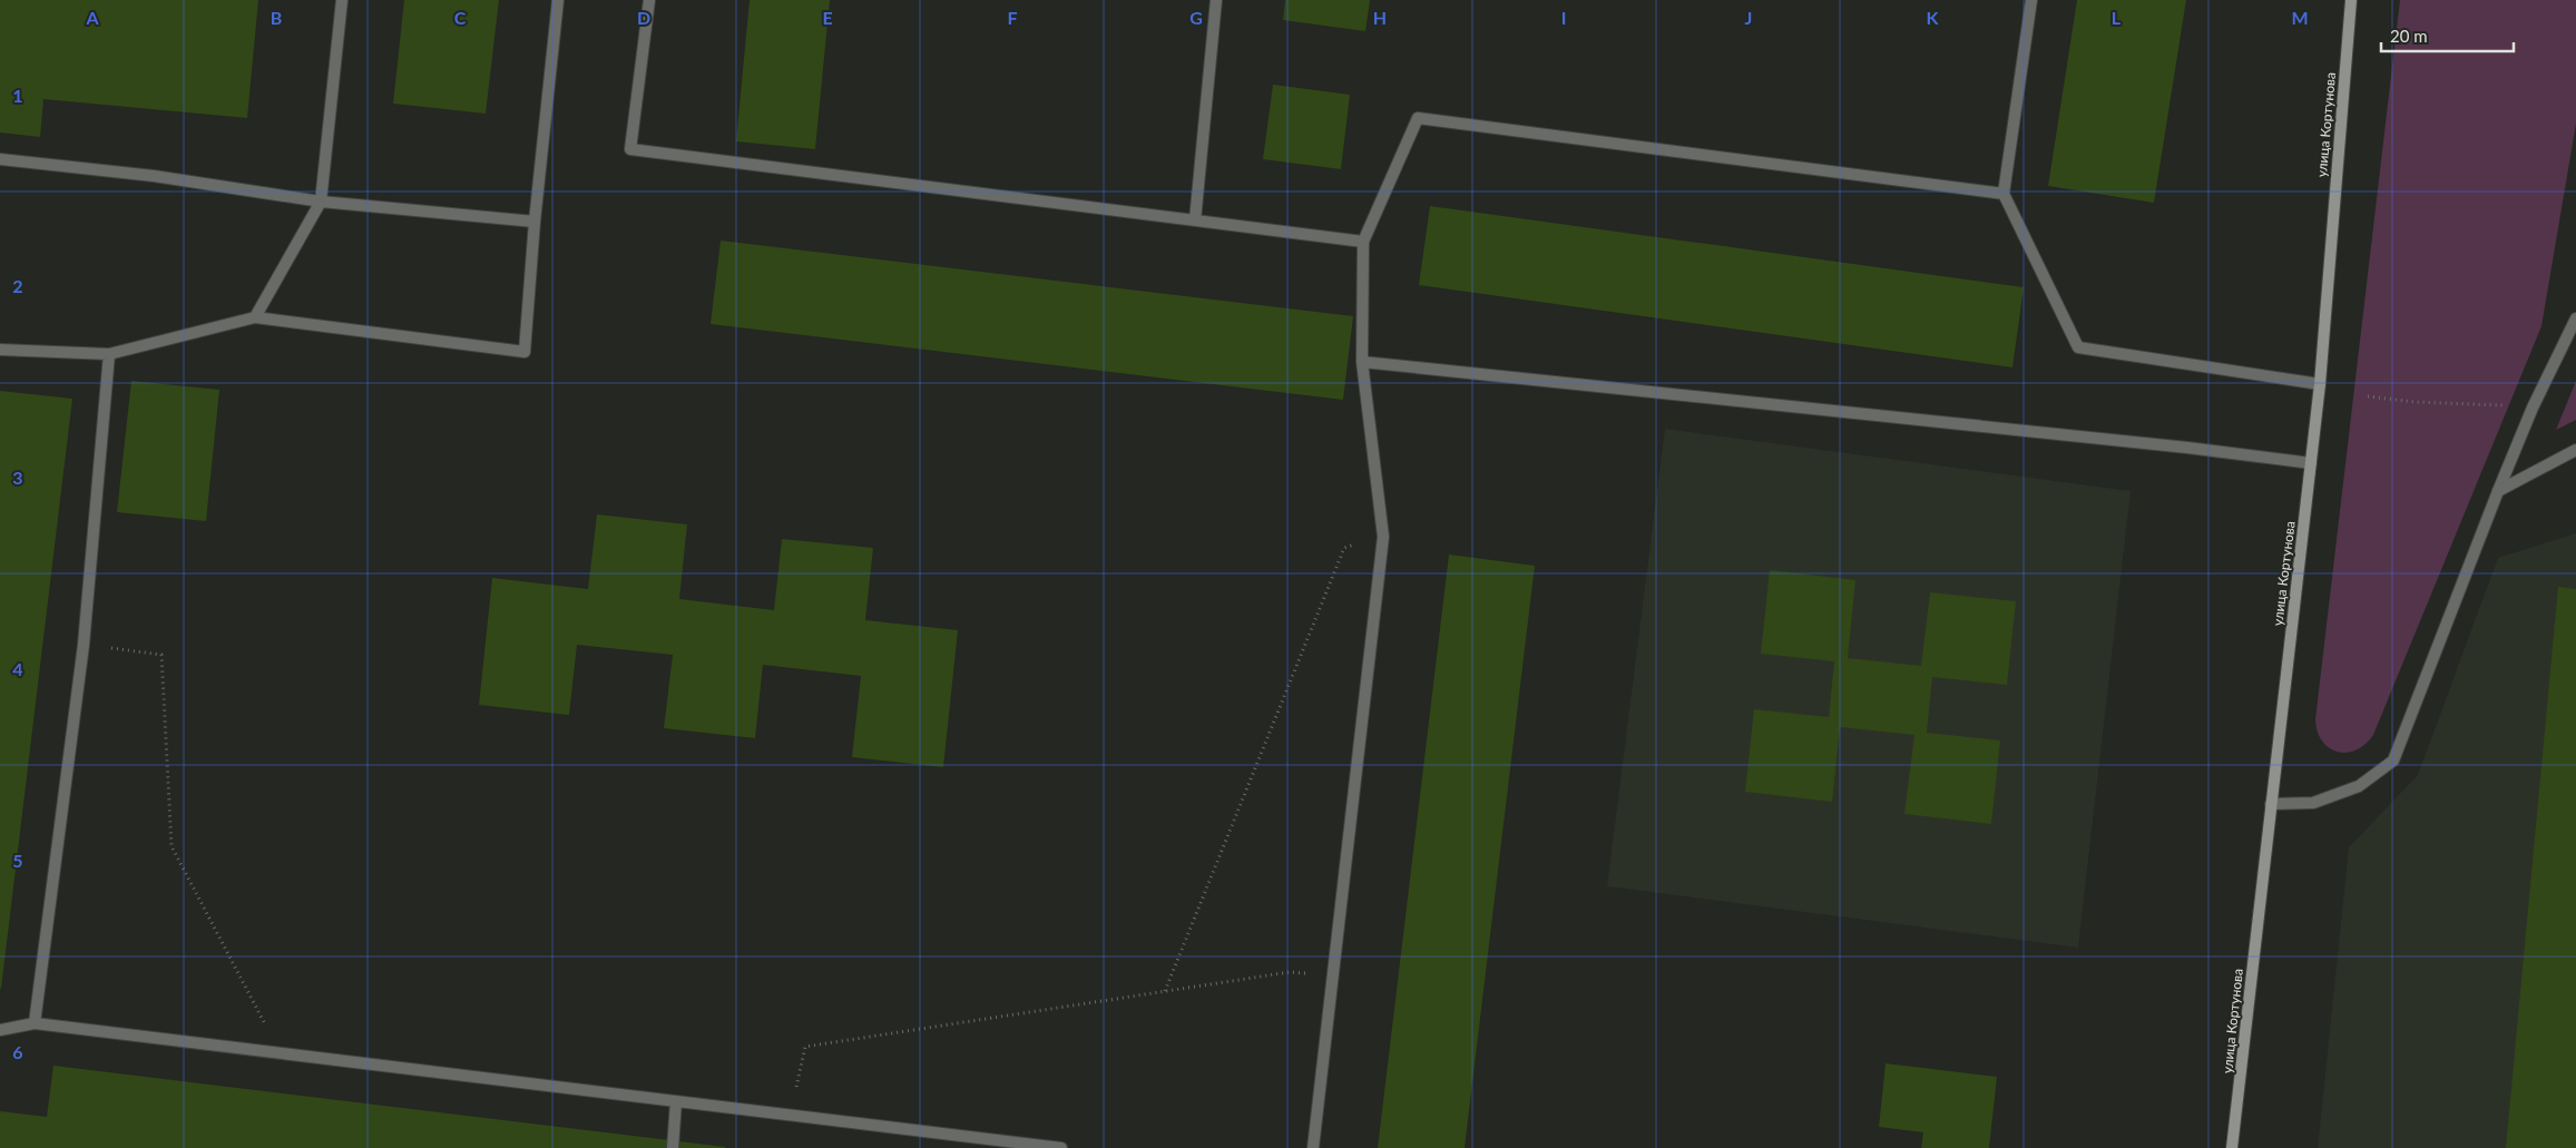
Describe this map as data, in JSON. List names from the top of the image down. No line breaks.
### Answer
{"streets":{"street":["улица Кортунова"]},"scale_bar":"20 m","grid":{"columns":["A","B","C","D","E","F","G","H","I","J","K","L","M"],"rows":["1","2","3","4","5","6"]}}
